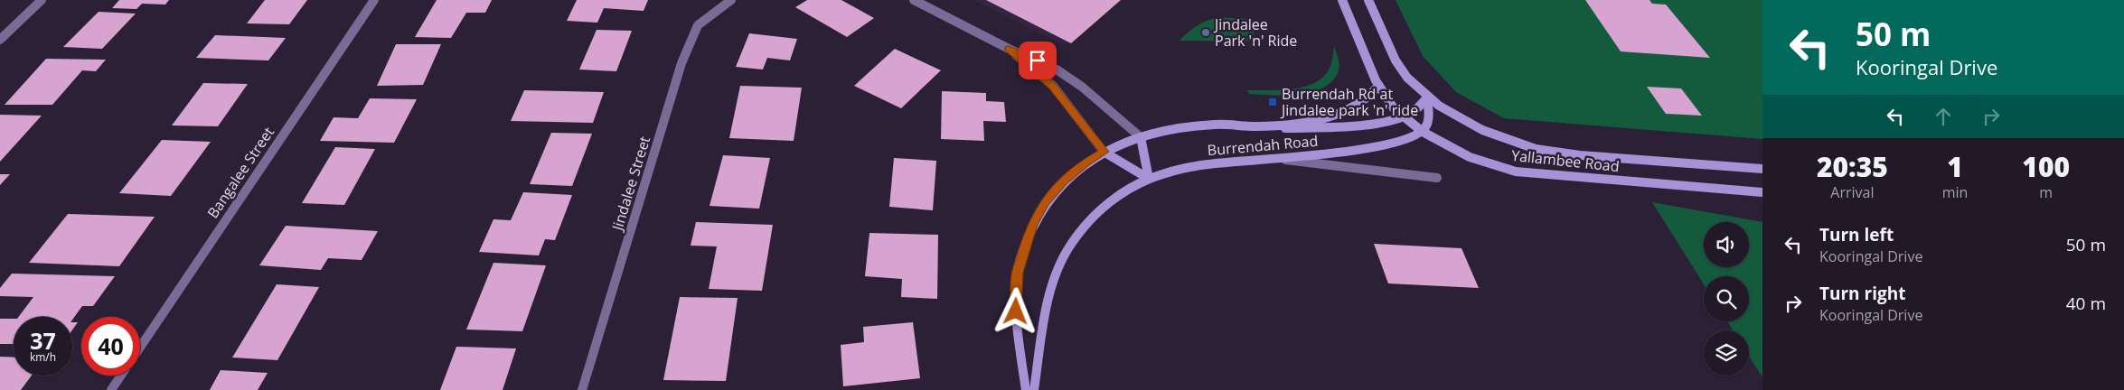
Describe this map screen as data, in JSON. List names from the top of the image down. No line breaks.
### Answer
{"streets":{"street":["Burrendah Road","Yallambee Road","Bangalee Street","Jindalee Street"]},"crossings":[["Burrendah Road","Yallambee Road"]],"places":{"other":["Jindalee Park 'n' Ride"],"transit":["Burrendah Rd at Jindalee park 'n' ride"]},"page":{"turn":["50 m","Kooringal Drive"],"eta":["20:35","Arrival","1","min","100","m"],"list":[{"name":"Turn left","note":"Kooringal Drive","value":"50 m"},{"name":"Turn right","note":"Kooringal Drive","value":"40 m"}],"speed":"37 km/h","limit":"40"}}
